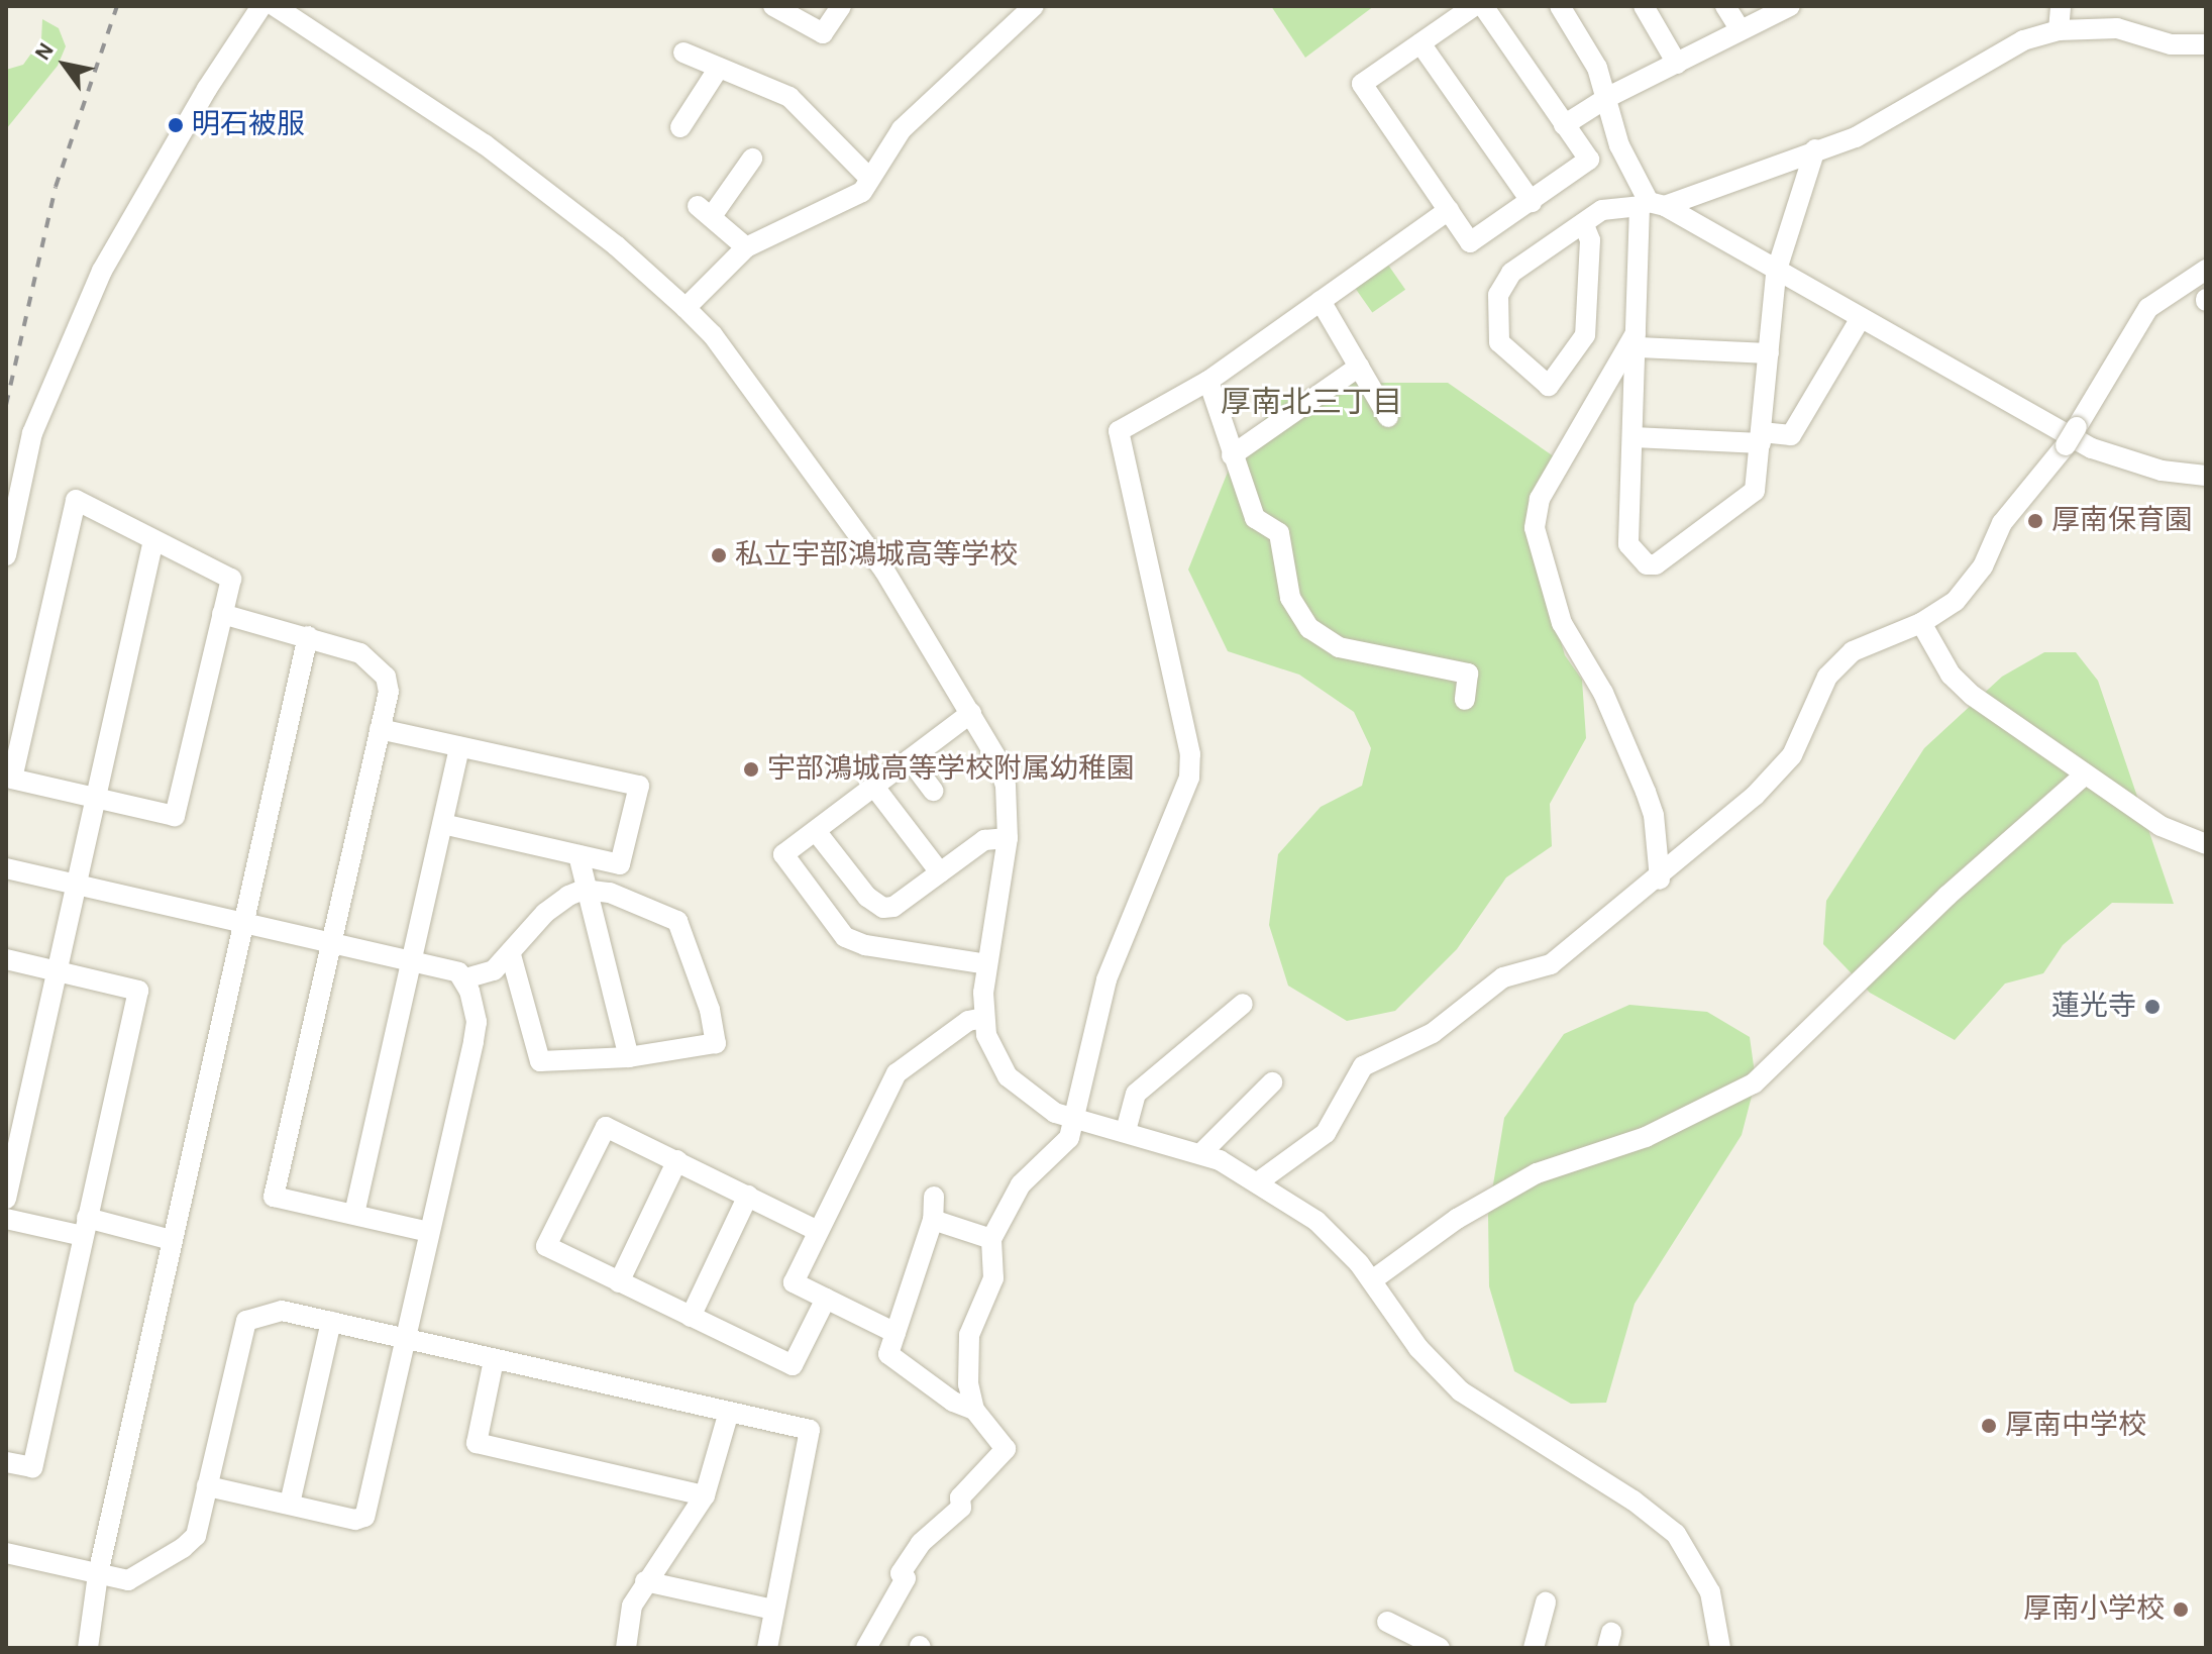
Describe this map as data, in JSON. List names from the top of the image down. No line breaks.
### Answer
{"districts":["厚南北三丁目"],"places":["明石被服","厚南保育園","私立宇部鴻城高等学校","宇部鴻城高等学校附属幼稚園","蓮光寺","厚南中学校","厚南小学校"],"north":"top left"}
